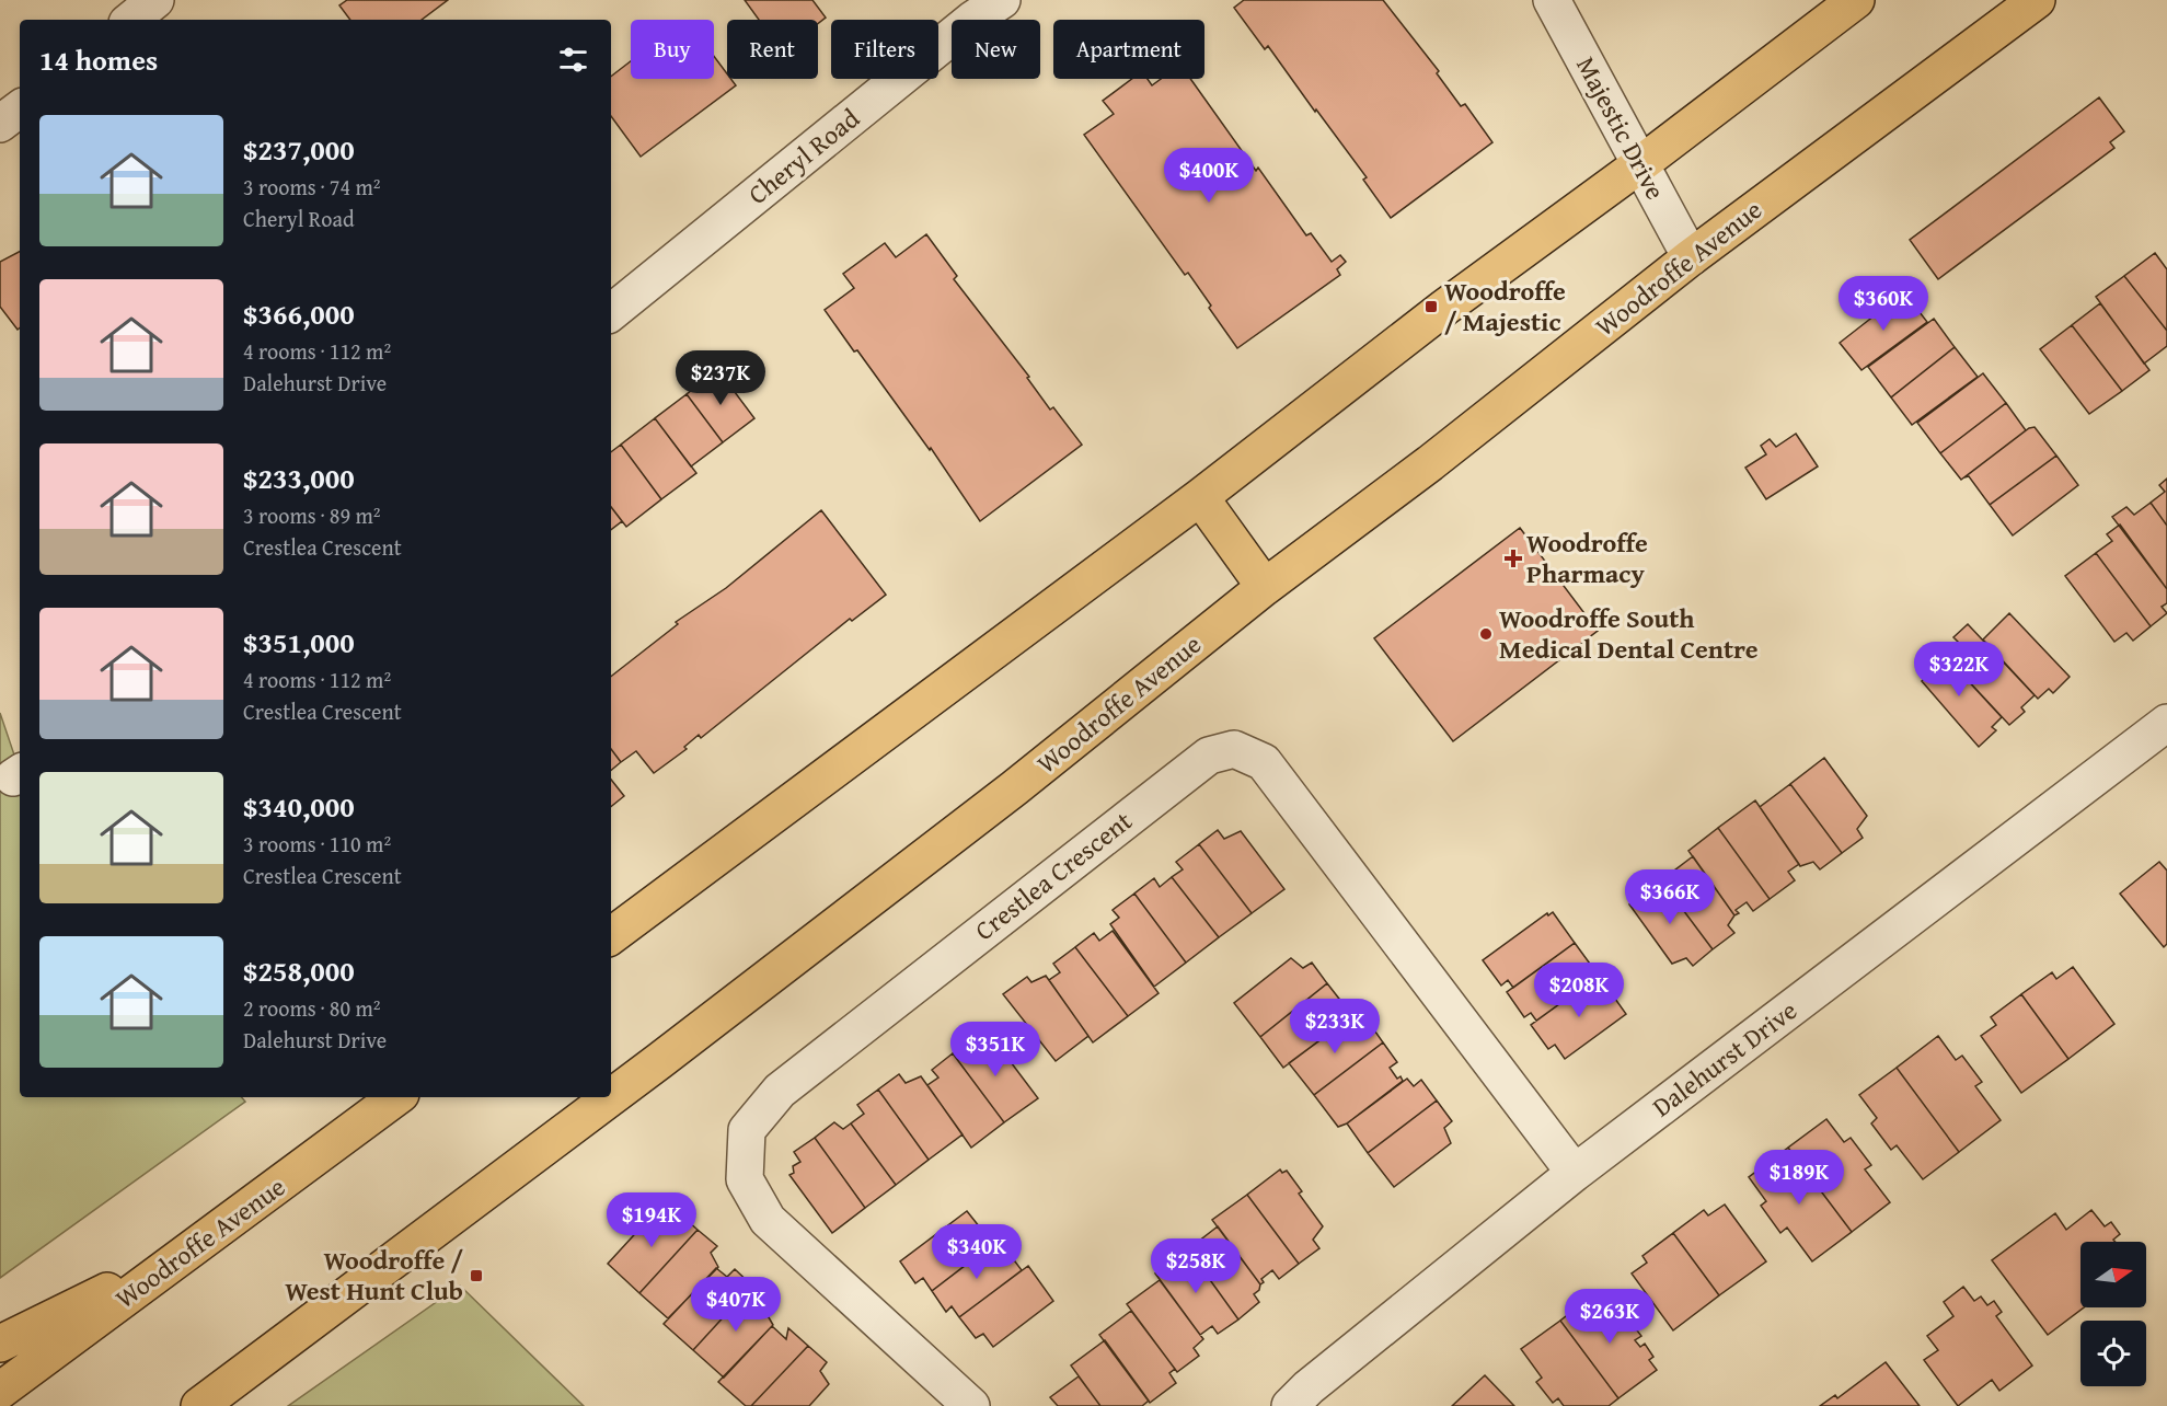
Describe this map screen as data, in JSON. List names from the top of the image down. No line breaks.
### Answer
{"streets":{"main road":["Woodroffe Avenue"],"street":["Majestic Drive","Cheryl Road","Crestlea Crescent","Dalehurst Drive"]},"crossings":[["Majestic Drive","Woodroffe Avenue"],["Crestlea Crescent","Dalehurst Drive"]],"places":{"transit":["Woodroffe / Majestic","Woodroffe / West Hunt Club"],"health":["Woodroffe Pharmacy"],"other":["Woodroffe South Medical Dental Centre"]},"north":"right","page":{"chip":["Buy","Rent","Filters","New","Apartment"],"heading":"14 homes","list":[{"name":"$237,000","note":"3 rooms · 74 m² · Cheryl Road"},{"name":"$366,000","note":"4 rooms · 112 m² · Dalehurst Drive"},{"name":"$233,000","note":"3 rooms · 89 m² · Crestlea Crescent"},{"name":"$351,000","note":"4 rooms · 112 m² · Crestlea Crescent"},{"name":"$340,000","note":"3 rooms · 110 m² · Crestlea Crescent"},{"name":"$258,000","note":"2 rooms · 80 m² · Dalehurst Drive"}],"price":["$400K","$360K","$237K","$322K","$366K","$208K","$233K","$351K","$189K","$194K","$340K","$258K","$407K","$263K"]}}
